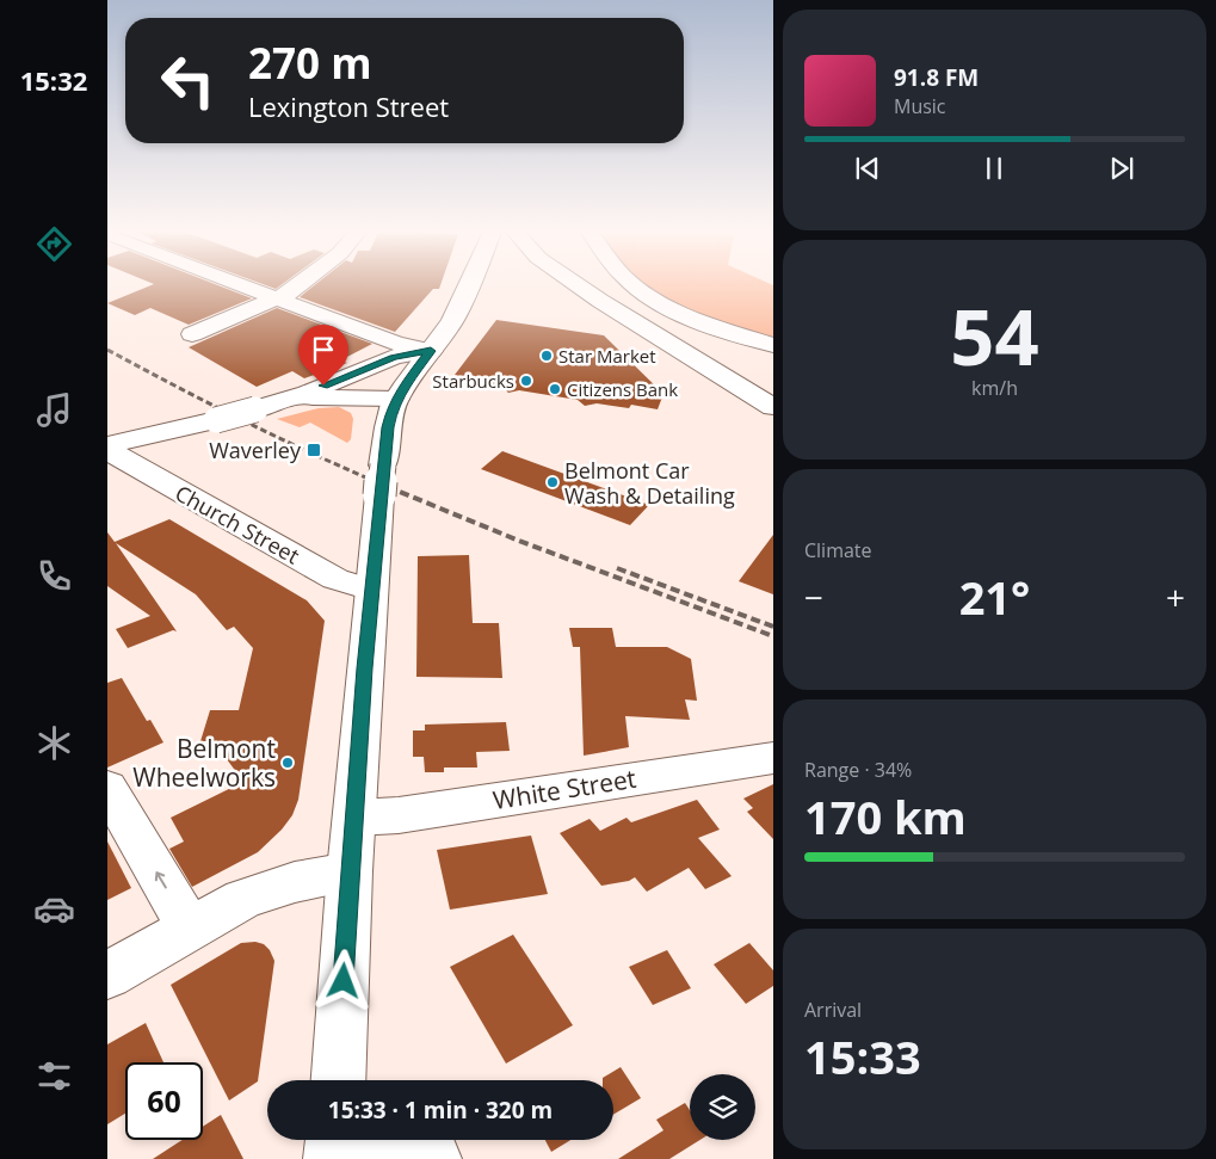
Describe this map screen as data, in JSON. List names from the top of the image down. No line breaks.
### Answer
{"streets":{"street":["Church Street","White Street"]},"places":{"other":["Star Market","Starbucks","Citizens Bank","Belmont Car Wash & Detailing","Belmont Wheelworks"],"transit":["Waverley"]},"page":{"tabs":"15:32","turn":["270 m","Lexington Street"],"song":["91.8 FM","Music"],"tile":[["54","km/h"],"Climate",["Range · 34%","170 km"],["Arrival","15:33"]],"heat":["−","21°","+"],"limit":"60","trip":"15:33 · 1 min · 320 m"}}
